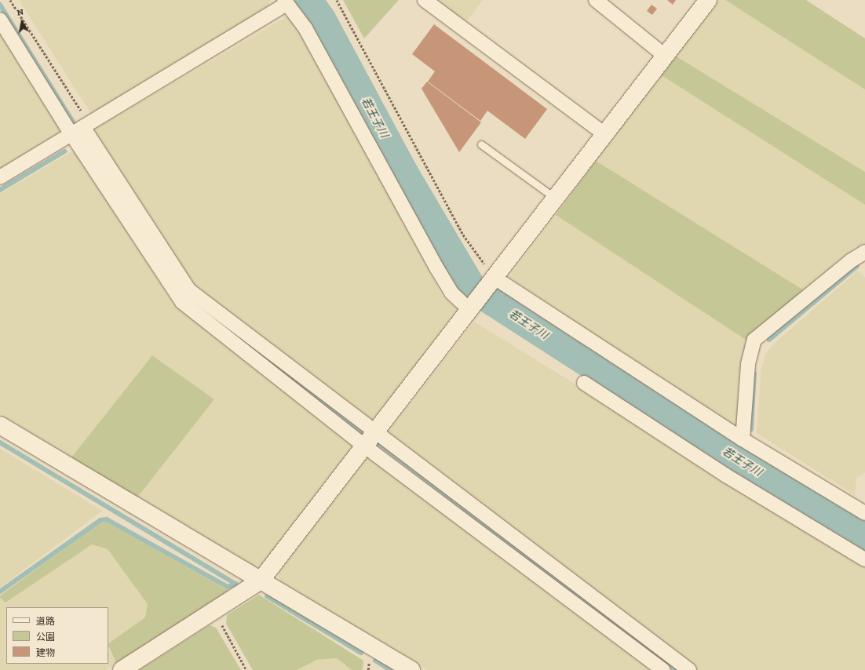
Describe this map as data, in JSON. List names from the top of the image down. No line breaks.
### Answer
{"water":["若王子川"],"legend":["道路","公園","建物"],"north":"top"}
